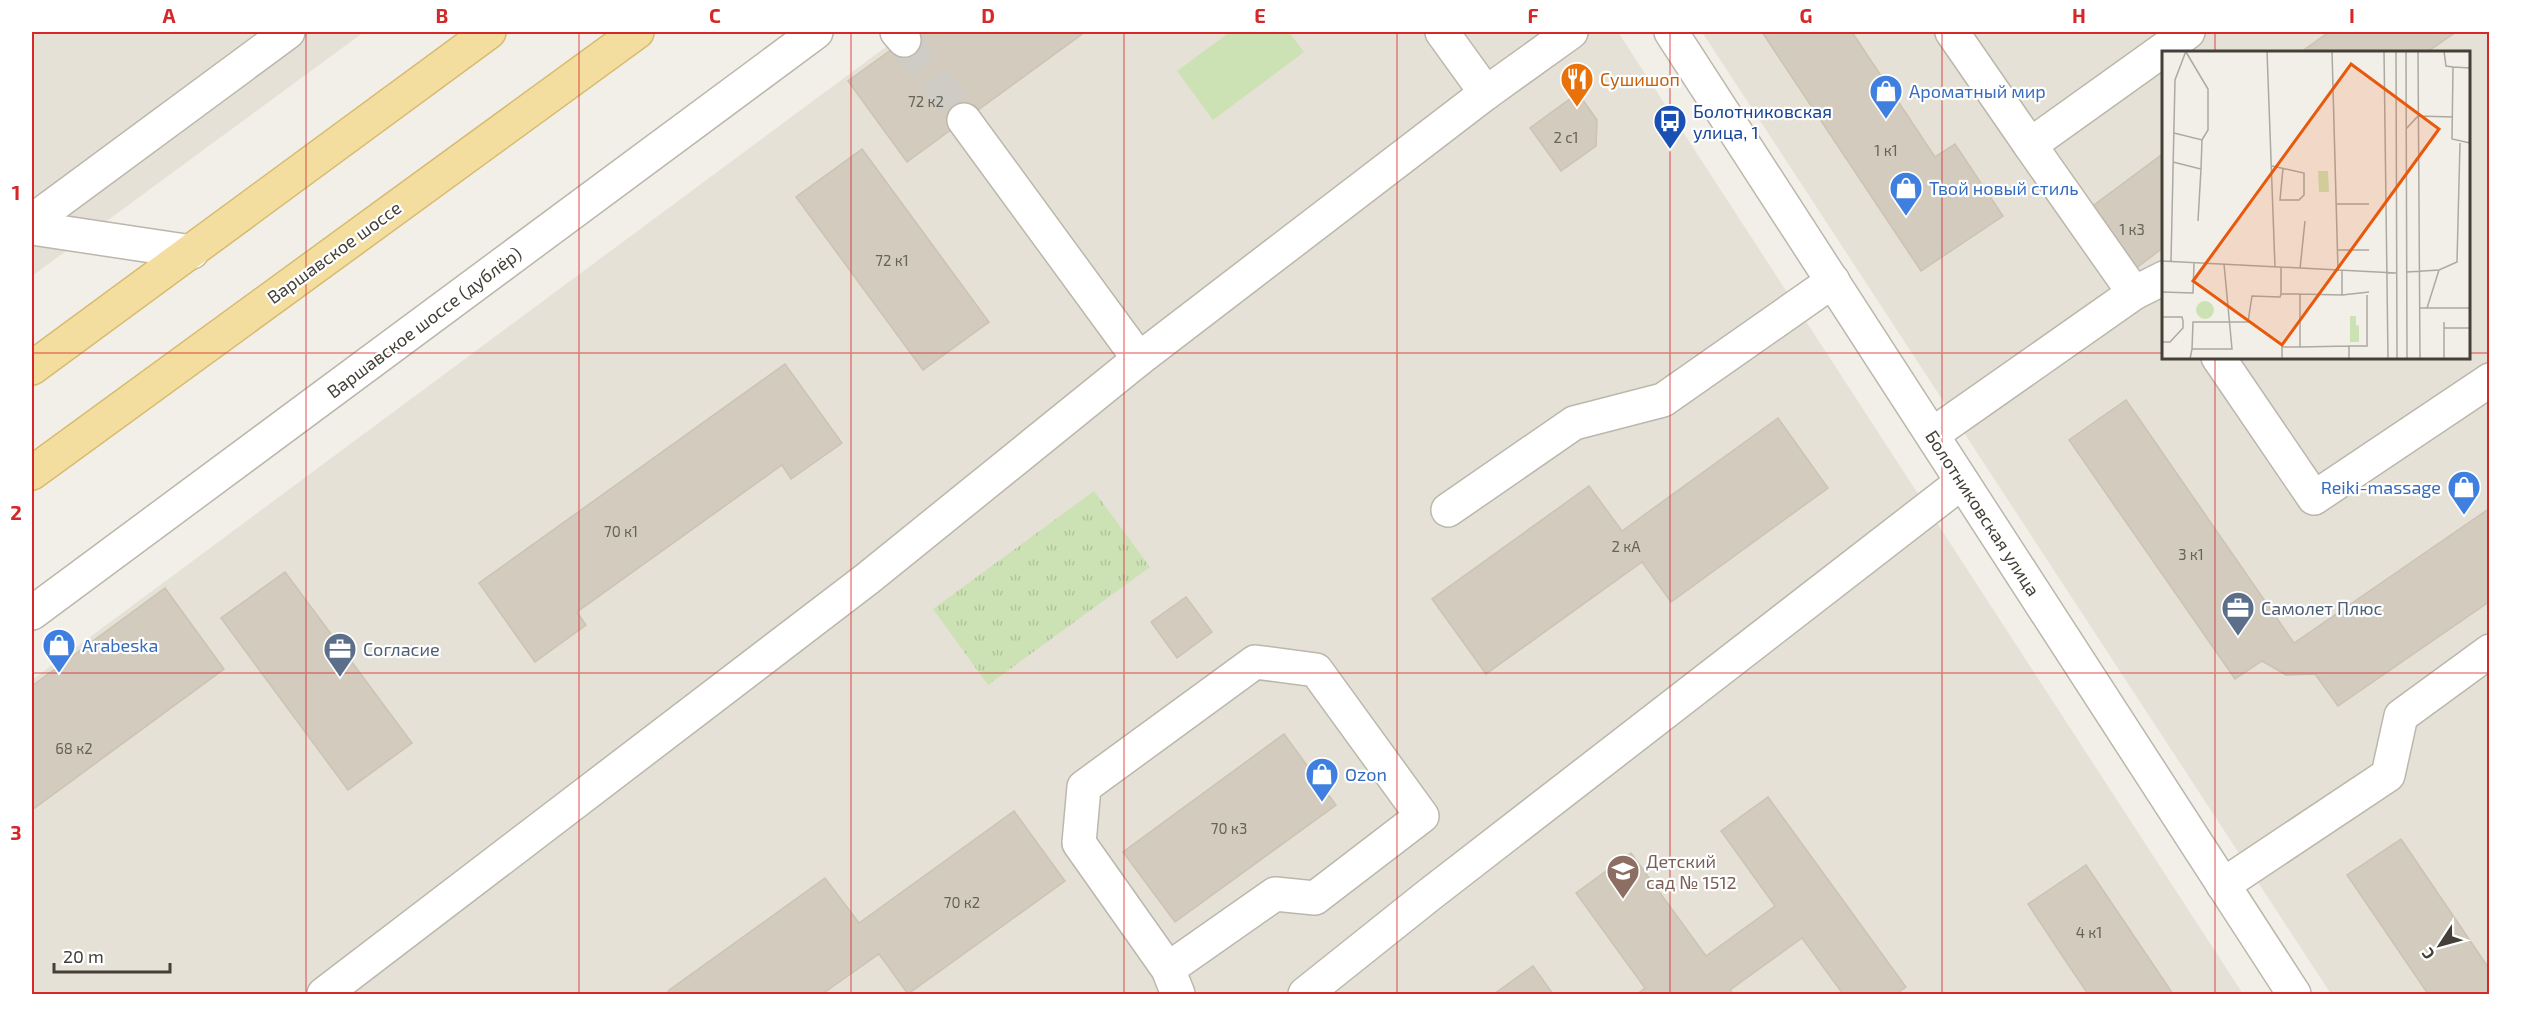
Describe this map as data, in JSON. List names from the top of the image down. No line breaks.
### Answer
{"streets":{"main road":["Варшавское шоссе"],"street":["Варшавское шоссе (дублёр)","Болотниковская улица"]},"places":{"restaurant":["Сушишоп"],"shop":["Ароматный мир","Твой новый стиль","Reiki-massage","Arabeska","Ozon"],"bus stop":["Болотниковская улица, 1"],"office":["Самолет Плюс","Согласие"],"school or university":["Детский сад № 1512"]},"house_numbers":["72 к2","2 с1","1 к1","1 к3","72 к1","70 к1","2 кА","3 к1","68 к2","70 к3","70 к2","4 к1"],"scale_bar":"20 m","north":"bottom left","grid":{"columns":["A","B","C","D","E","F","G","H","I"],"rows":["1","2","3"]}}
